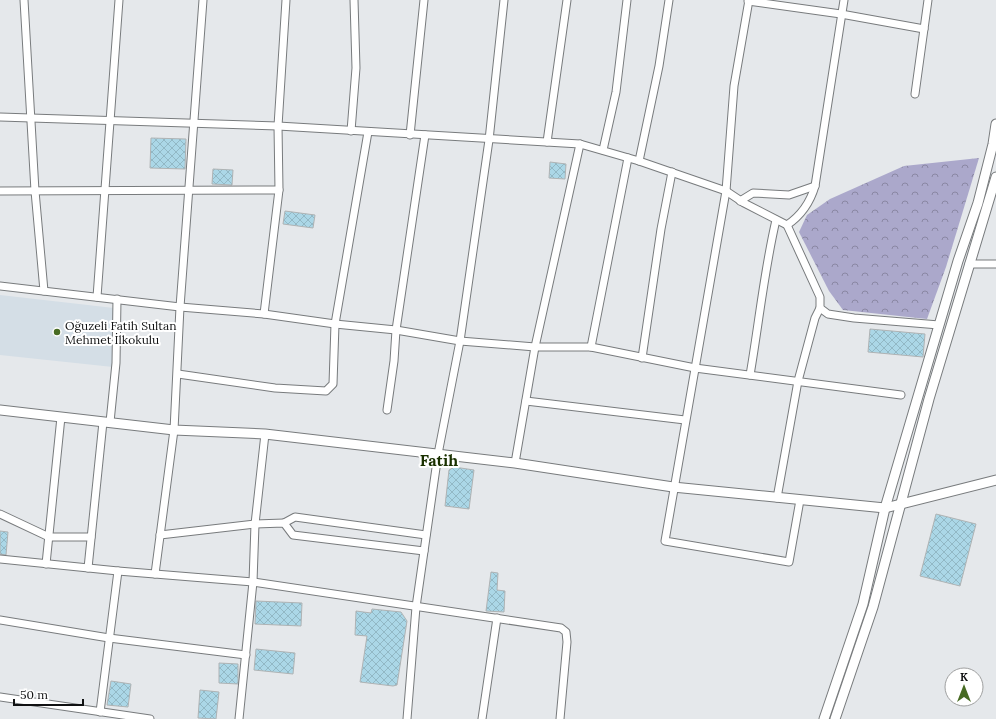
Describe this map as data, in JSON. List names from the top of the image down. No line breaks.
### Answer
{"districts":["Fatih"],"places":["Oğuzeli Fatih Sultan Mehmet İlkokulu"],"scale_bar":"50 m","north":"top"}
